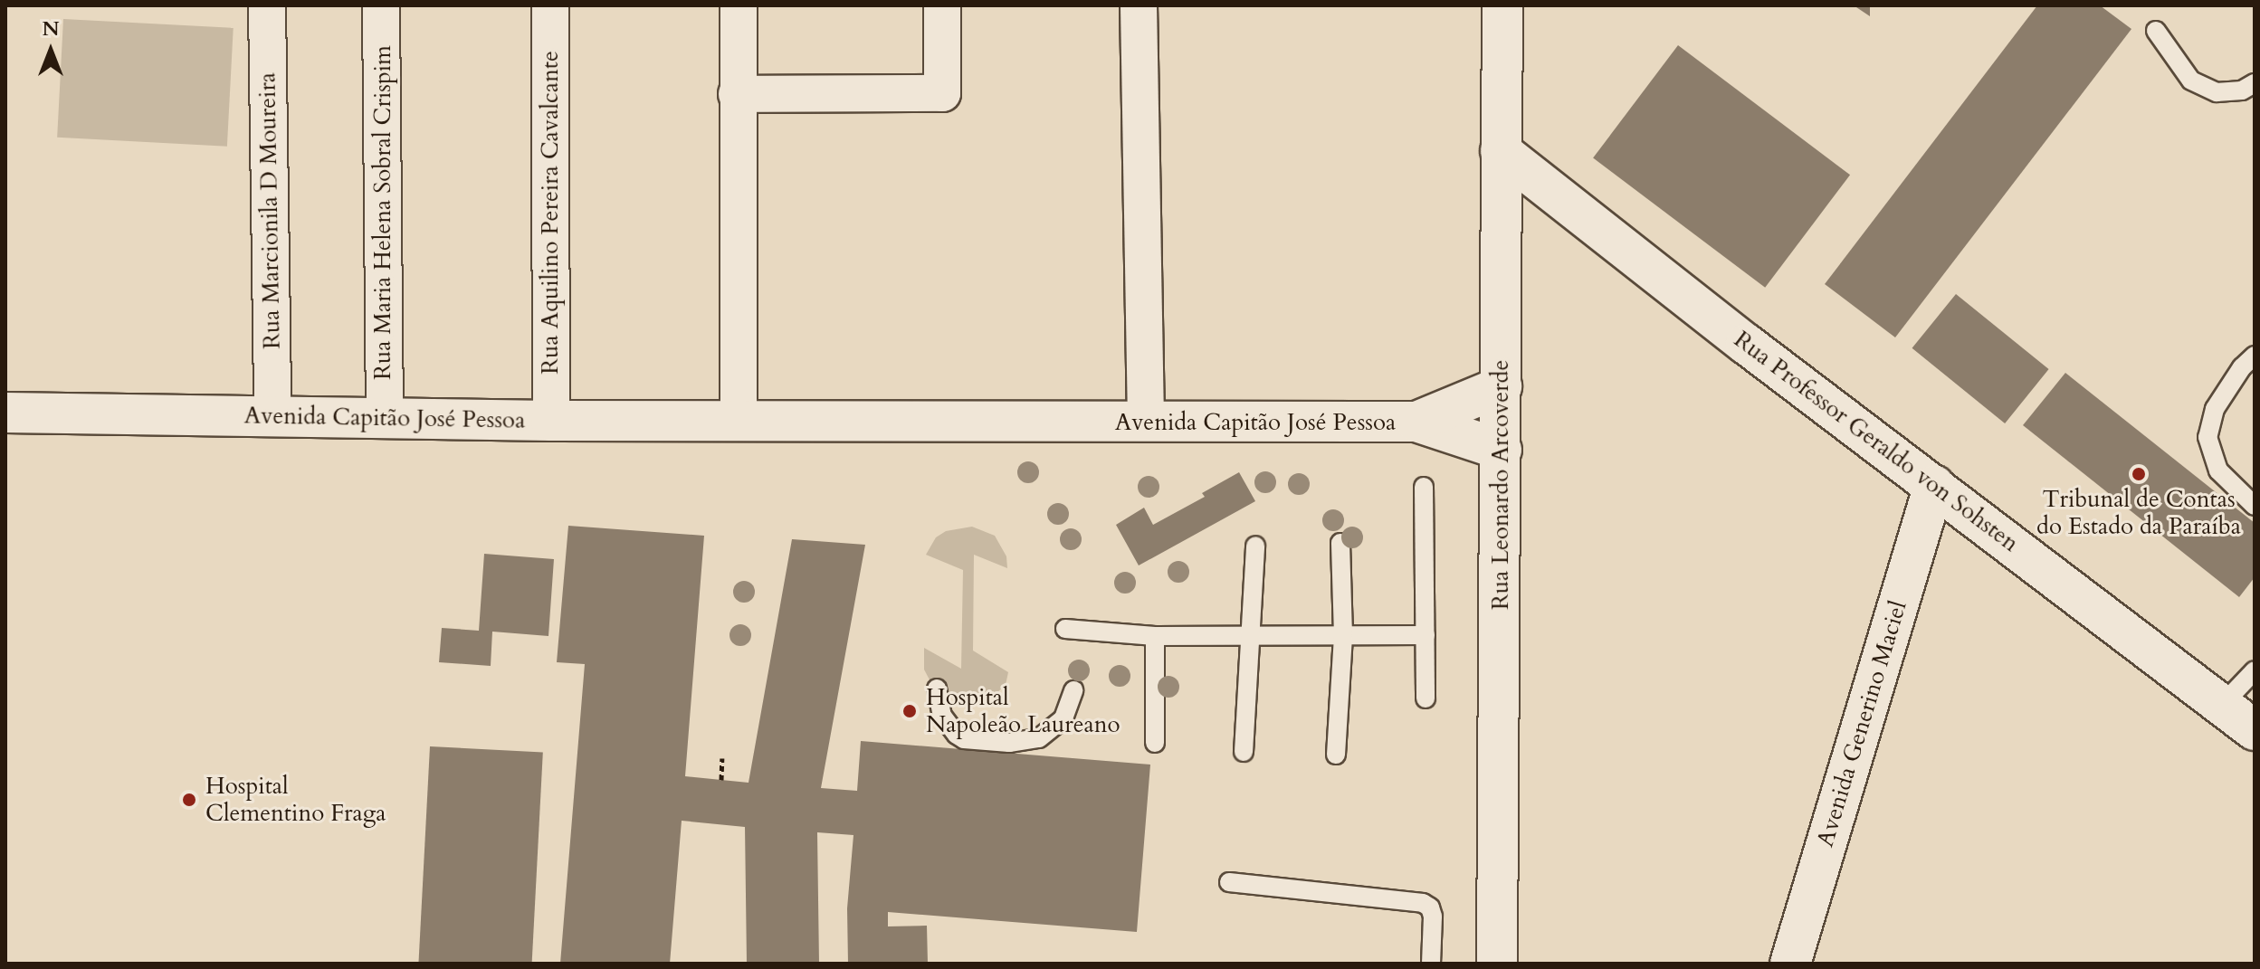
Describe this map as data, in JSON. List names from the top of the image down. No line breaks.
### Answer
{"streets":{"street":["Rua Marcionila D Moureira","Rua Maria Helena Sobral Crispim","Rua Aquilino Pereira Cavalcante","Avenida Capitão José Pessoa","Rua Professor Geraldo von Sohsten","Rua Leonardo Arcoverde","Avenida Generino Maciel"]},"crossings":[["Rua Marcionila D Moureira","Avenida Capitão José Pessoa"],["Rua Maria Helena Sobral Crispim","Avenida Capitão José Pessoa"],["Rua Aquilino Pereira Cavalcante","Avenida Capitão José Pessoa"],["Avenida Capitão José Pessoa","Rua Leonardo Arcoverde"],["Rua Professor Geraldo von Sohsten","Rua Leonardo Arcoverde"],["Rua Professor Geraldo von Sohsten","Avenida Generino Maciel"]],"places":["Tribunal de Contas do Estado da Paraíba","Hospital Napoleão Laureano","Hospital Clementino Fraga"],"north":"top"}
